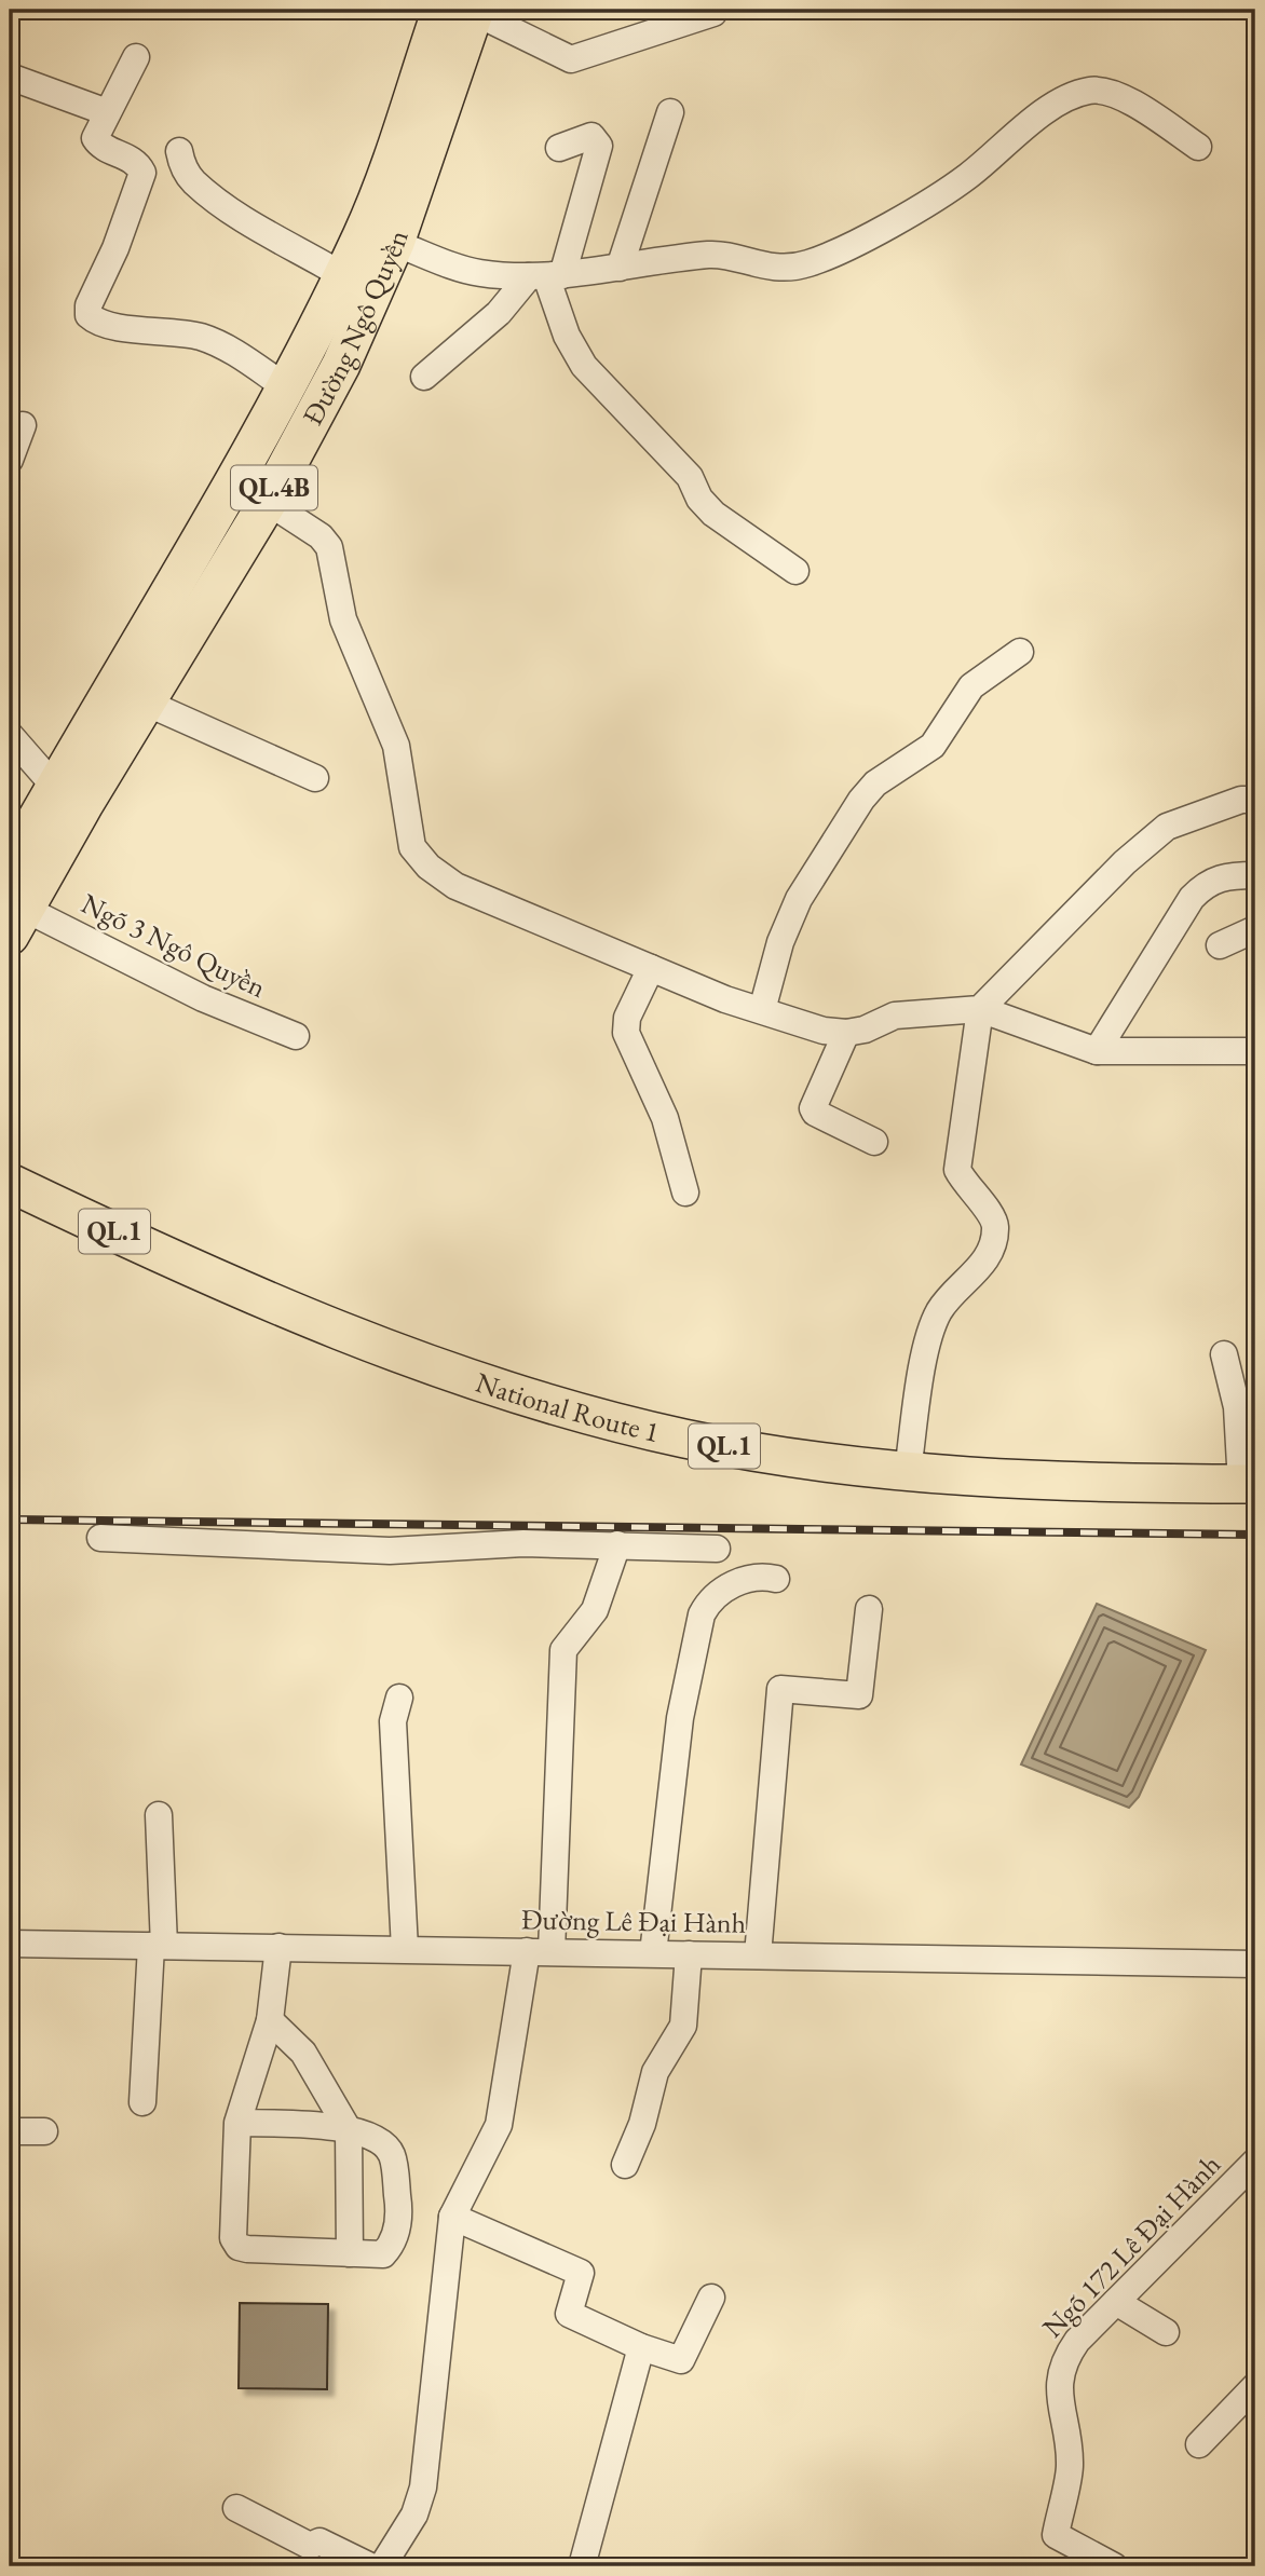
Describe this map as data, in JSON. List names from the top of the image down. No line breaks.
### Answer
{"streets":{"highway":["Đường Ngô Quyền","QL.4B","QL.1","National Route 1"],"street":["Ngõ 3 Ngô Quyền","Đường Lê Đại Hành","Ngõ 172 Lê Đại Hành"]},"crossings":[["Đường Ngô Quyền","Ngõ 3 Ngô Quyền"]]}
